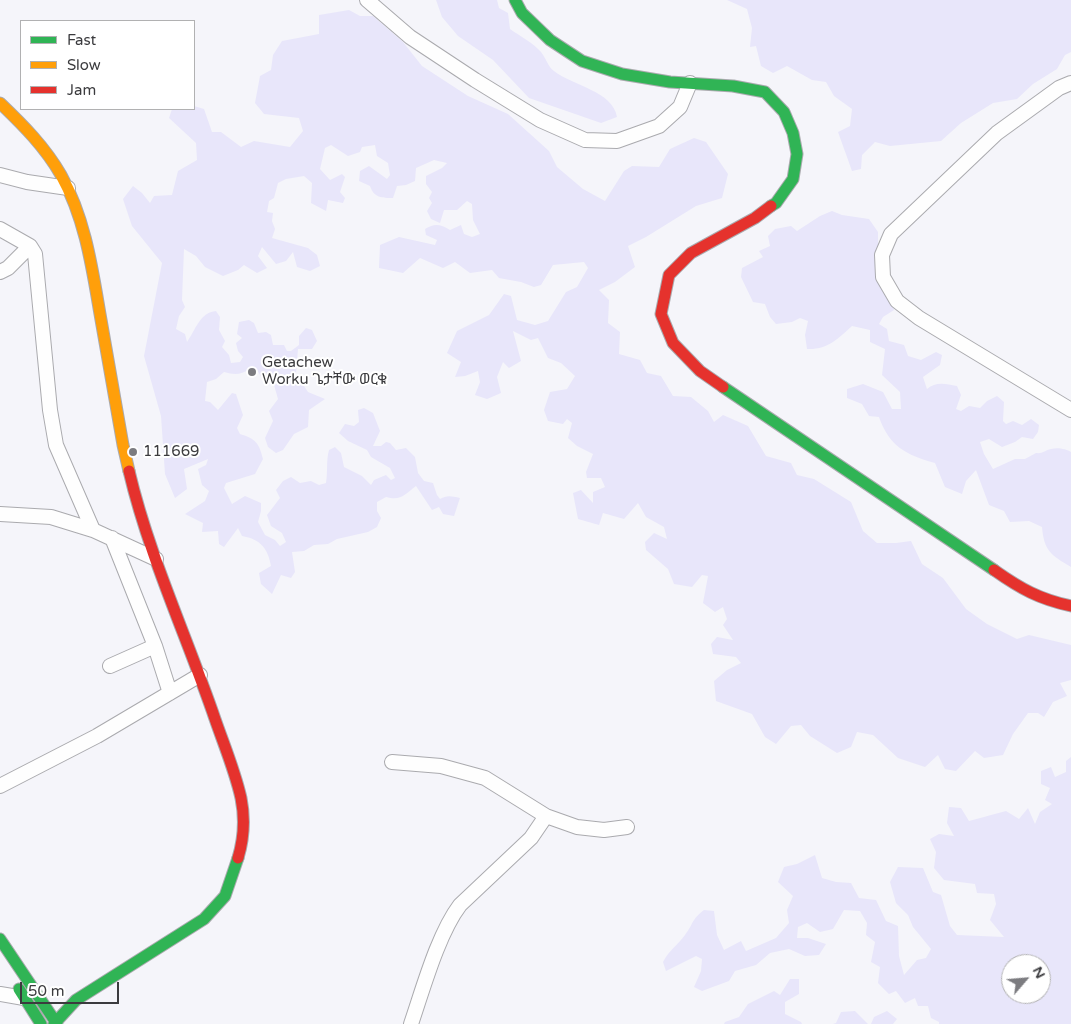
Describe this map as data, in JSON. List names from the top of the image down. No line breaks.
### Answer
{"places":["Getachew Worku ጌታቸው ወርቁ","111669"],"legend":["Fast","Slow","Jam"],"scale_bar":"50 m","north":"top right"}
